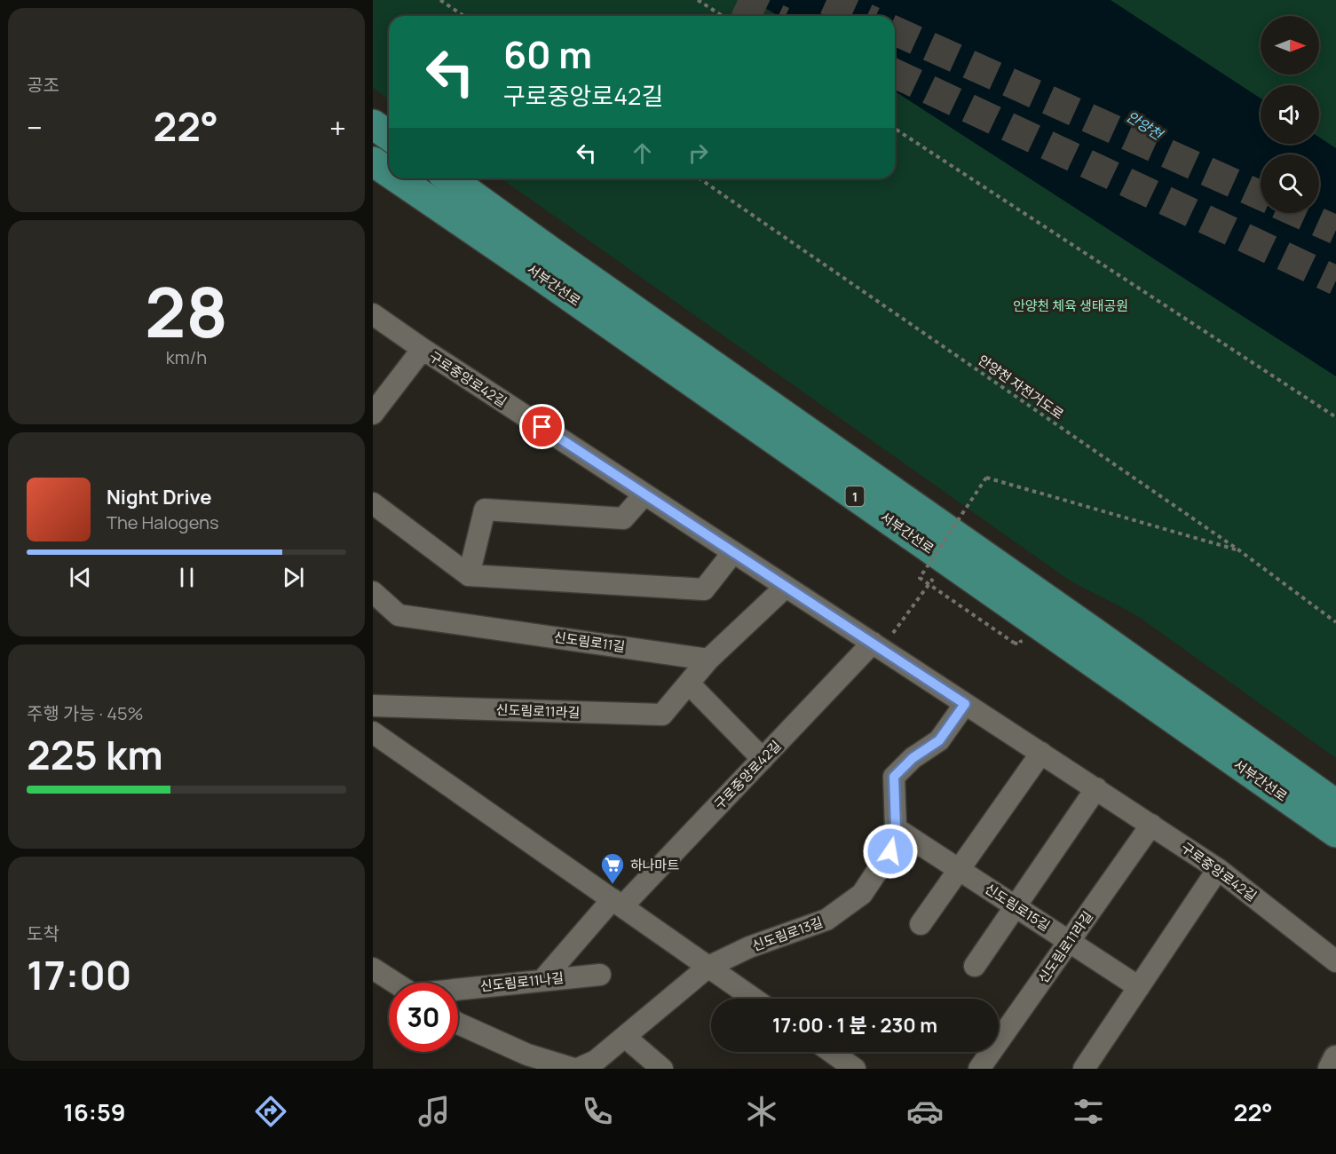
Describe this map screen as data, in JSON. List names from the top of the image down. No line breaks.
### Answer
{"streets":{"main road":["서부간선로","1"],"street":["구로중앙로42길","신도림로11길","신도림로11라길","신도림로15길","신도림로13길","신도림로11나길"],"path":["안양천 자전거도로"]},"crossings":[["구로중앙로42길","신도림로11라길"],["구로중앙로42길","신도림로13길"],["신도림로11길","신도림로11라길"],["신도림로11라길","신도림로15길"],["신도림로15길","신도림로13길"]],"water":["안양천"],"parks":["안양천 체육 생태공원"],"places":{"supermarket":["하나마트"]},"north":"right","page":{"tile":["공조",["28","km/h"],["주행 가능 · 45%","225 km"],["도착","17:00"]],"turn":["60 m","구로중앙로42길"],"heat":["−","22°","+"],"song":["Night Drive","The Halogens"],"limit":"30","trip":"17:00 · 1 분 · 230 m","tabs":["16:59","22°"]}}
